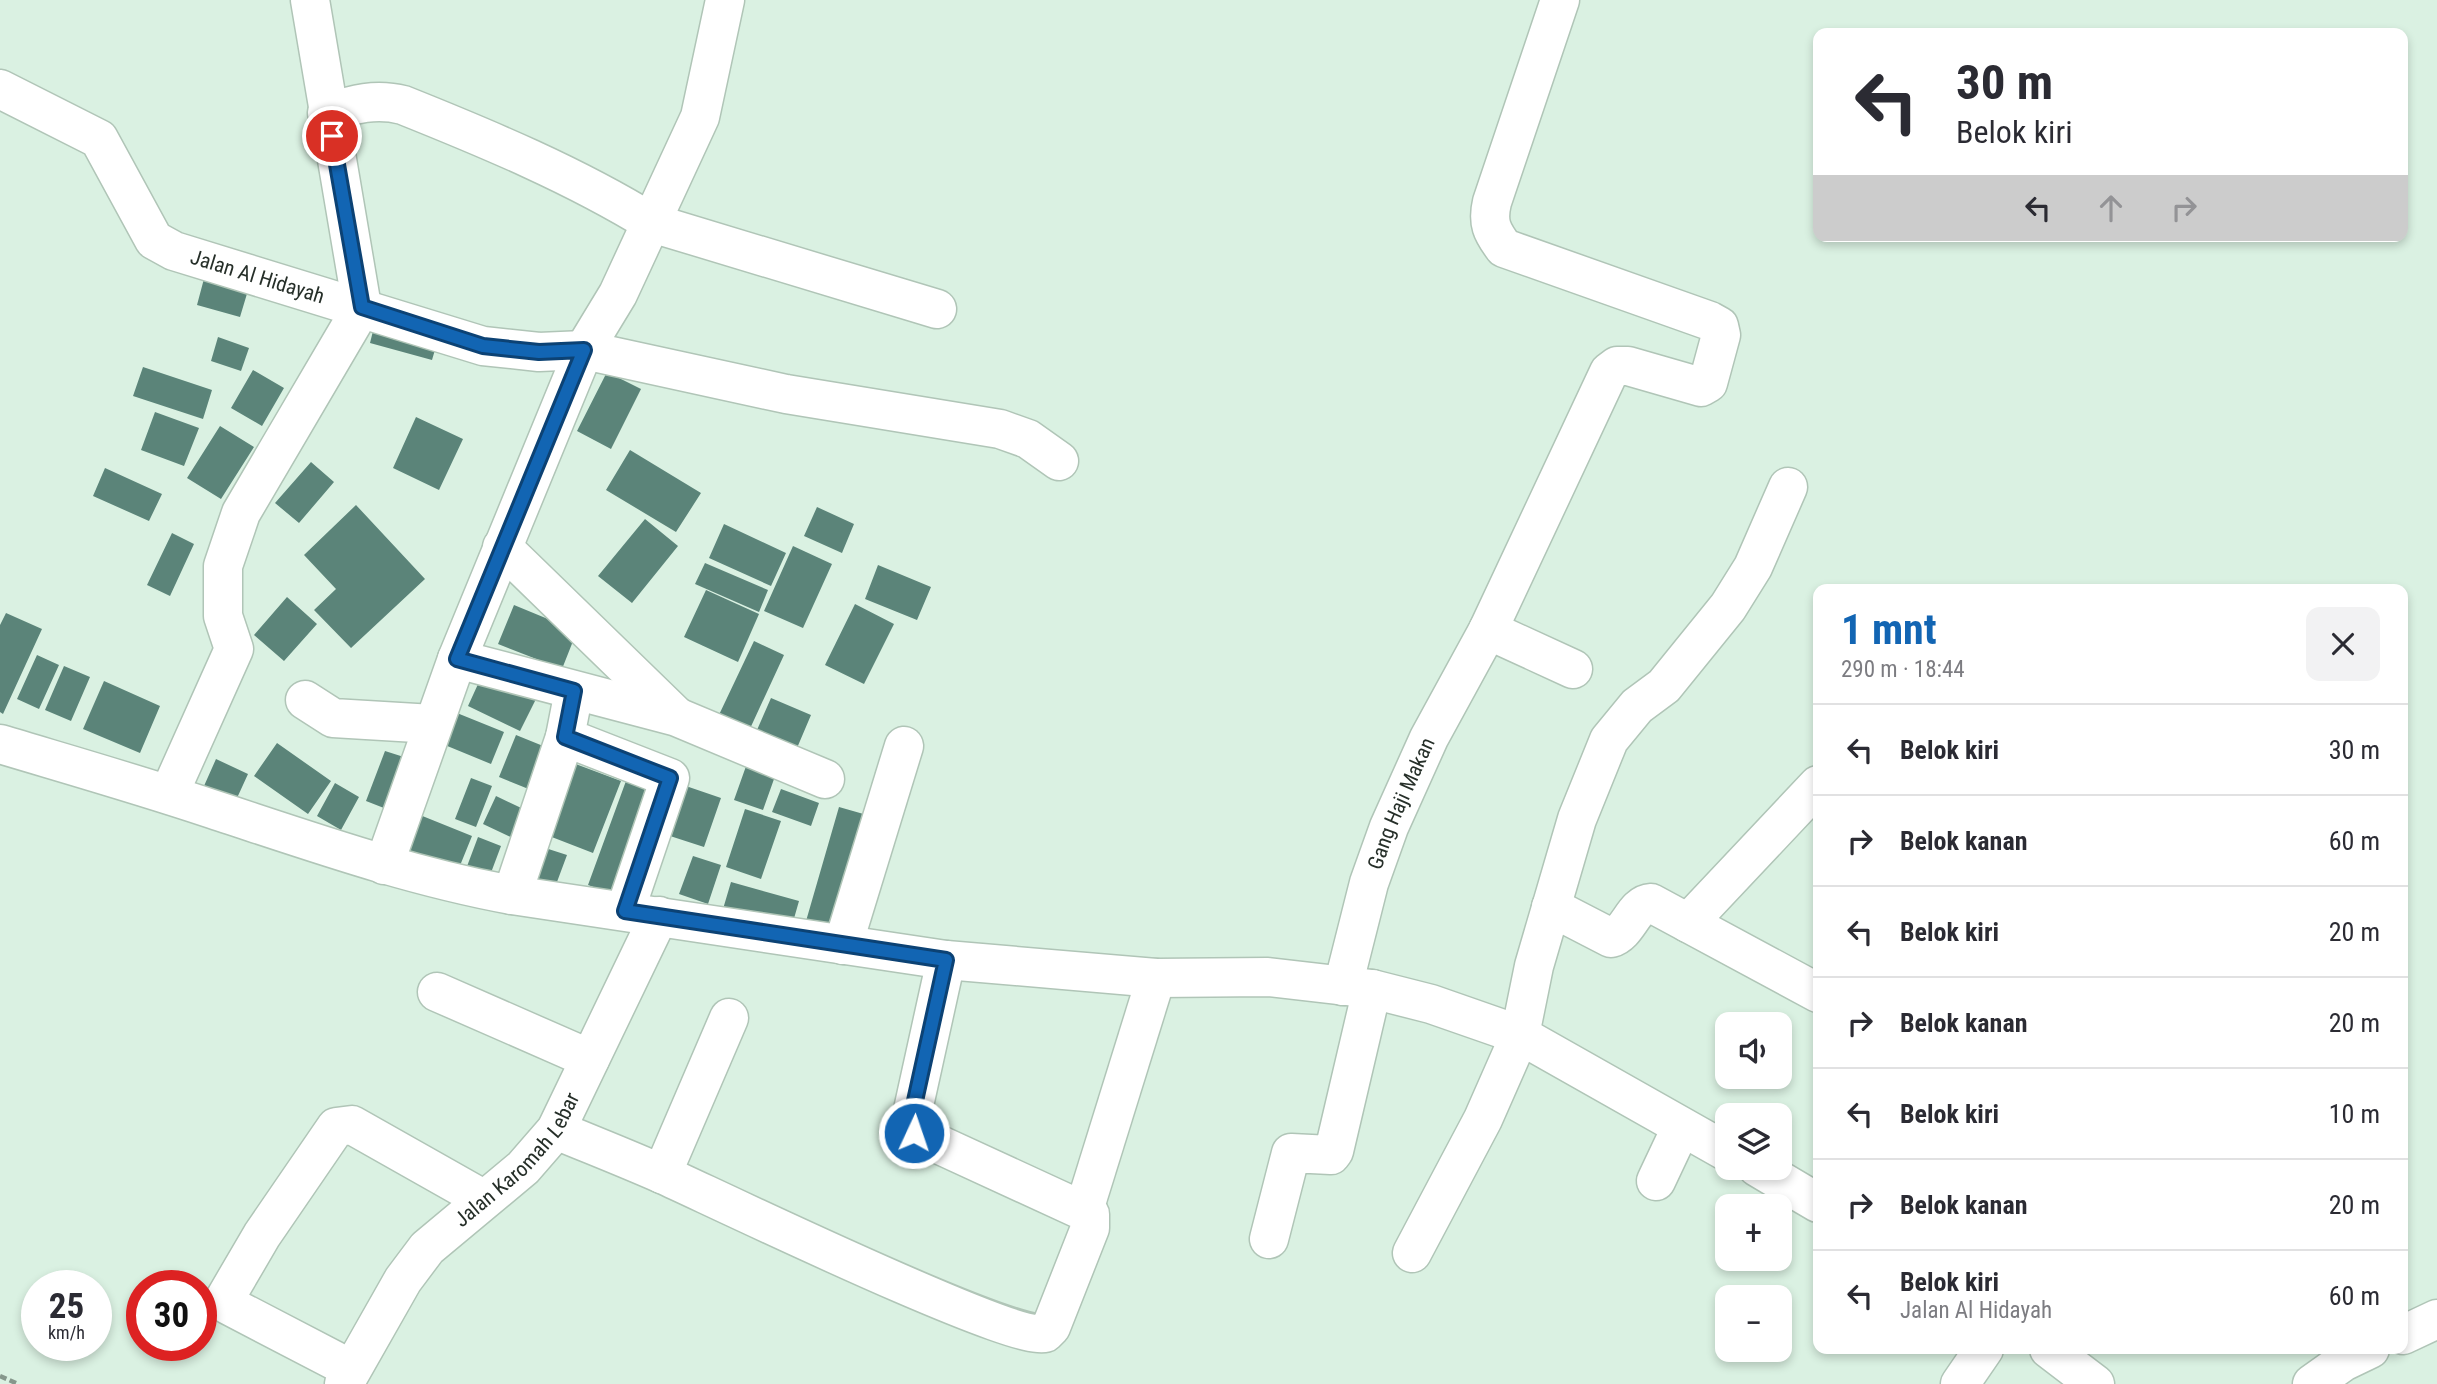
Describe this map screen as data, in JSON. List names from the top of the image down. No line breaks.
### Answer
{"streets":{"street":["Jalan Al Hidayah","Gang Haji Makan","Jalan Karomah Lebar"]},"page":{"turn":["30 m","Belok kiri"],"heading":["1 mnt","290 m · 18:44"],"list":[{"name":"Belok kiri","value":"30 m"},{"name":"Belok kanan","value":"60 m"},{"name":"Belok kiri","value":"20 m"},{"name":"Belok kanan","value":"20 m"},{"name":"Belok kiri","value":"10 m"},{"name":"Belok kanan","value":"20 m"},{"name":"Belok kiri","note":"Jalan Al Hidayah","value":"60 m"}],"map_buttons":["+","−"],"speed":"25 km/h","limit":"30"}}
